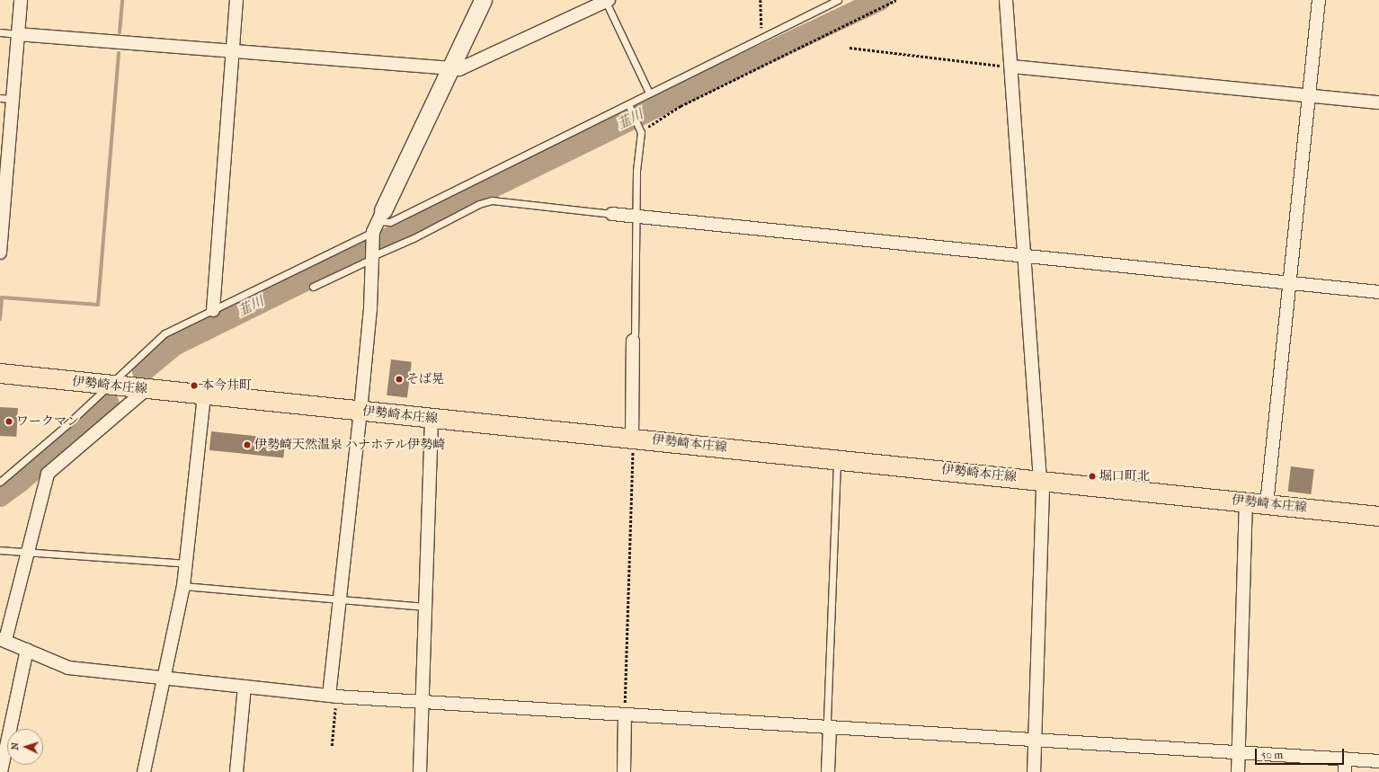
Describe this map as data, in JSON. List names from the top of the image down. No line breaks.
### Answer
{"streets":{"main road":["伊勢崎本庄線"]},"water":["韮川"],"places":["そば晃","本今井町","ワークマン","伊勢崎天然温泉 ハナホテル伊勢崎","堀口町北"],"scale_bar":"50 m","north":"left"}
